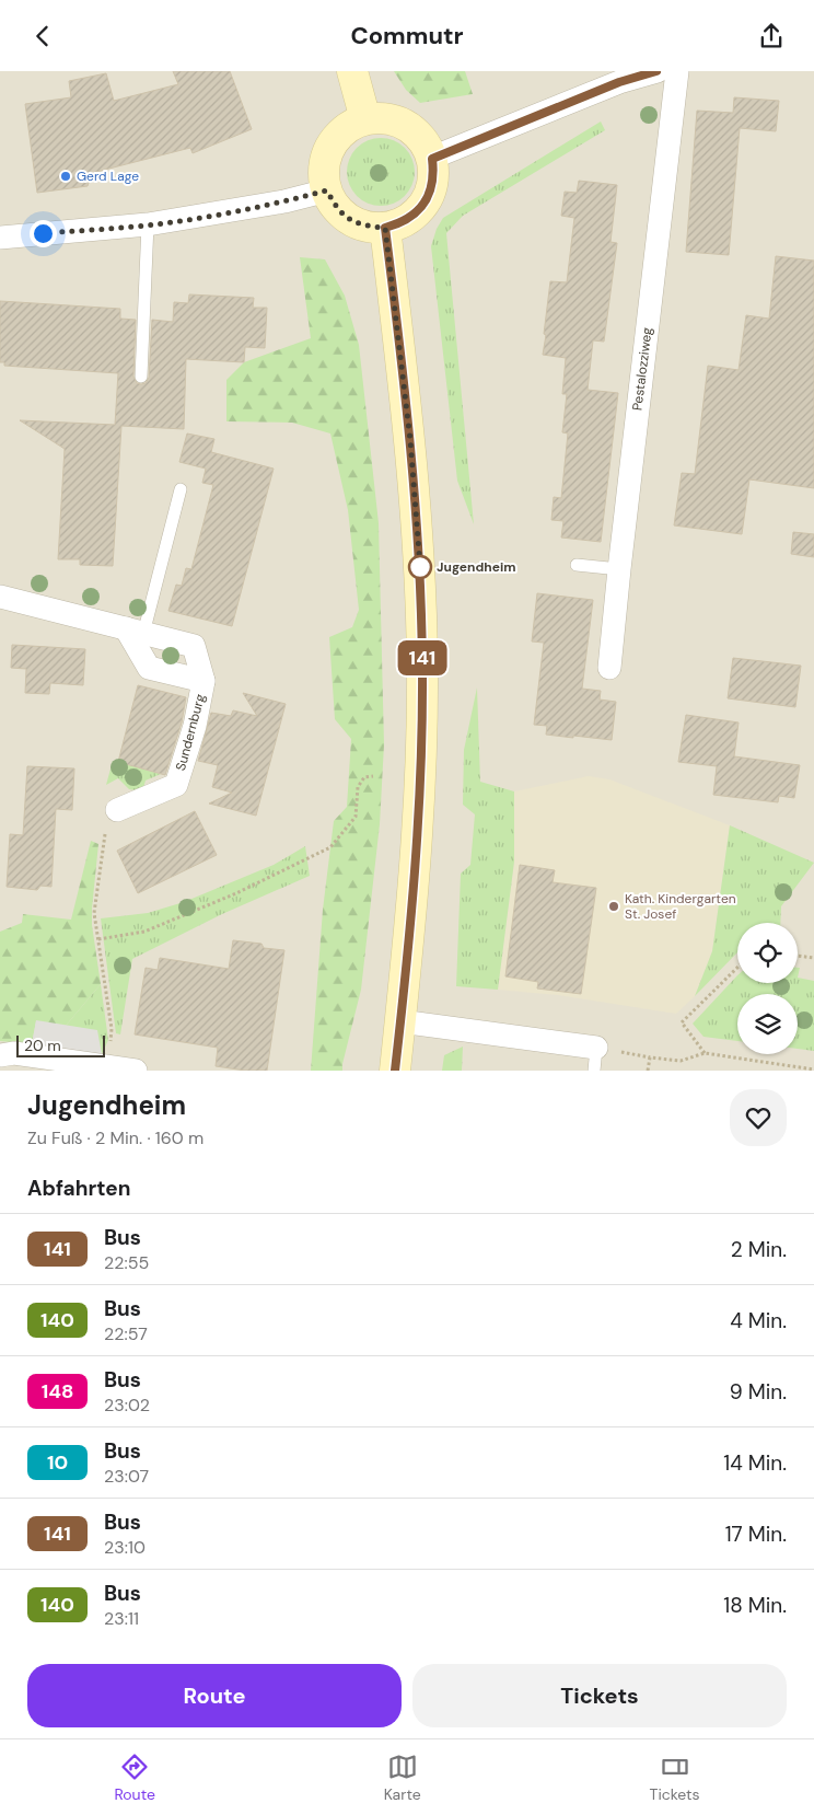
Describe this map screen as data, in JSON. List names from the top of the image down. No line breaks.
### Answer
{"streets":{"street":["Pestalozziweg","Sundernburg"]},"places":["Gerd Lage","Jugendheim","Kath. Kindergarten St. Josef"],"lines":["bus line 141"],"scale_bar":"20 m","page":{"header":"Commutr","on_map":"141","scale":"20 m","heading":[["Jugendheim","Zu Fuß · 2 Min. · 160 m"],"Abfahrten"],"list":[{"mark":"141","name":"Bus","note":"22:55","value":"2 Min."},{"mark":"140","name":"Bus","note":"22:57","value":"4 Min."},{"mark":"148","name":"Bus","note":"23:02","value":"9 Min."},{"mark":"10","name":"Bus","note":"23:07","value":"14 Min."},{"mark":"141","name":"Bus","note":"23:10","value":"17 Min."},{"mark":"140","name":"Bus","note":"23:11","value":"18 Min."}],"buttons":["Route","Tickets"],"tabs":["Route","Karte","Tickets"]}}
